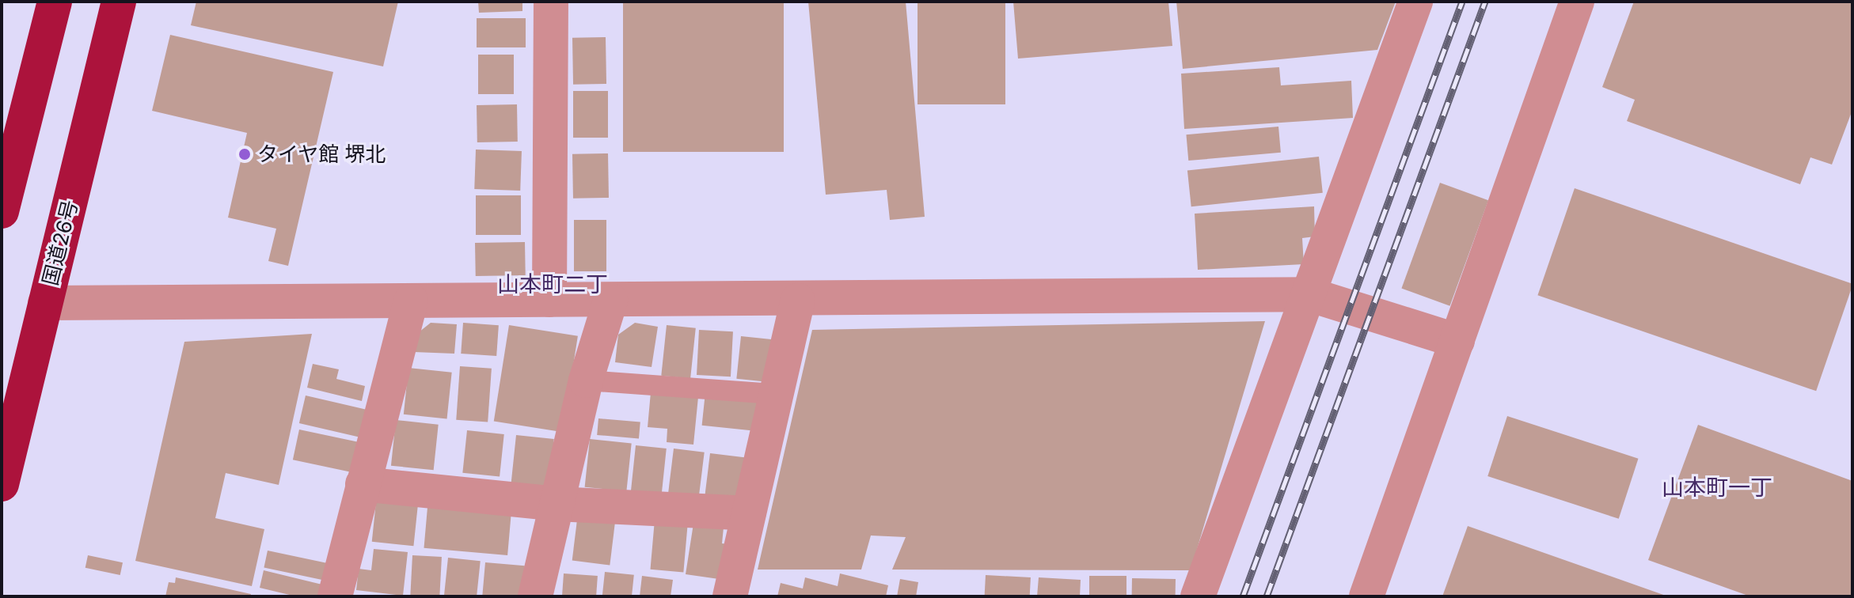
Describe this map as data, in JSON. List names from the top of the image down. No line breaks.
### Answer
{"streets":{"highway":["国道26号"]},"districts":["山本町二丁","山本町一丁"],"places":["タイヤ館 堺北"]}
